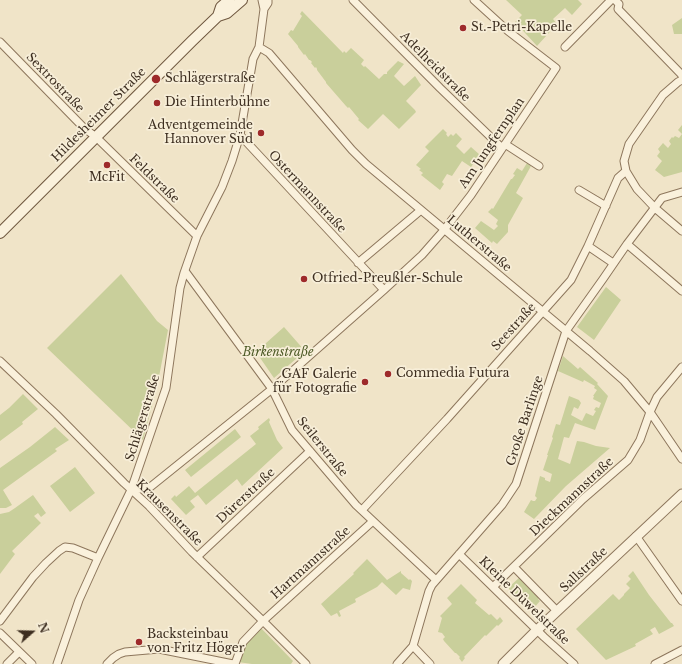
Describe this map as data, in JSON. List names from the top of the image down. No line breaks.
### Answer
{"streets":{"main road":["Hildesheimer Straße"],"street":["Adelheidstraße","Sextrostraße","Am Jungfernplan","Feldstraße","Ostermannstraße","Lutherstraße","Seestraße","Schlägerstraße","Große Barlinge","Seilerstraße","Dürerstraße","Dieckmannstraße","Krausenstraße","Hartmannstraße","Sallstraße","Kleine Düwelstraße"]},"crossings":[["Adelheidstraße","Am Jungfernplan"],["Sextrostraße","Hildesheimer Straße"],["Sextrostraße","Feldstraße"],["Hildesheimer Straße","Feldstraße"],["Am Jungfernplan","Lutherstraße"],["Feldstraße","Schlägerstraße"],["Ostermannstraße","Schlägerstraße"],["Lutherstraße","Seestraße"],["Lutherstraße","Schlägerstraße"],["Lutherstraße","Große Barlinge"],["Lutherstraße","Dieckmannstraße"],["Seestraße","Seilerstraße"],["Schlägerstraße","Seilerstraße"],["Schlägerstraße","Krausenstraße"],["Große Barlinge","Seilerstraße"],["Große Barlinge","Kleine Düwelstraße"],["Seilerstraße","Dürerstraße"],["Seilerstraße","Hartmannstraße"],["Dürerstraße","Krausenstraße"],["Dieckmannstraße","Kleine Düwelstraße"],["Krausenstraße","Hartmannstraße"],["Sallstraße","Kleine Düwelstraße"]],"parks":["Birkenstraße"],"places":["St.-Petri-Kapelle","Schlägerstraße","Die Hinterbühne","Adventgemeinde Hannover Süd","McFit","Otfried-Preußler-Schule","Commedia Futura","GAF Galerie für Fotografie","Backsteinbau von Fritz Höger"],"north":"right"}
